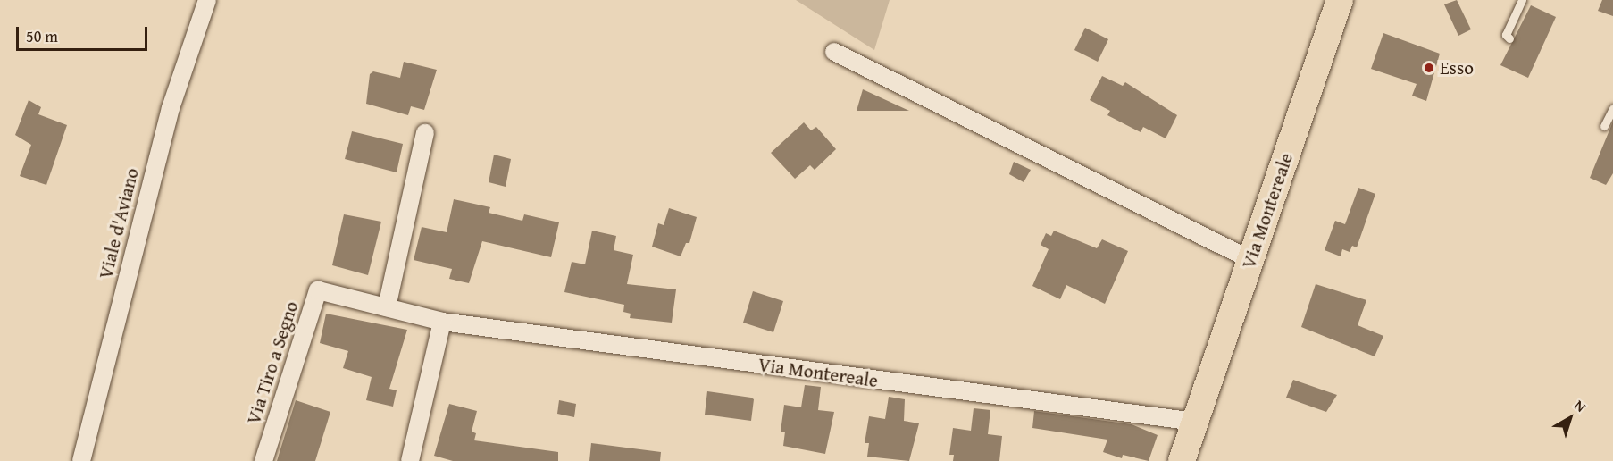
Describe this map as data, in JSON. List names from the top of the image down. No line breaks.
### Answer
{"streets":{"main road":["Via Montereale"],"street":["Viale d'Aviano","Via Tiro a Segno"]},"crossings":[["Via Montereale","Via Tiro a Segno"]],"places":["Esso"],"scale_bar":"50 m","north":"top right"}
